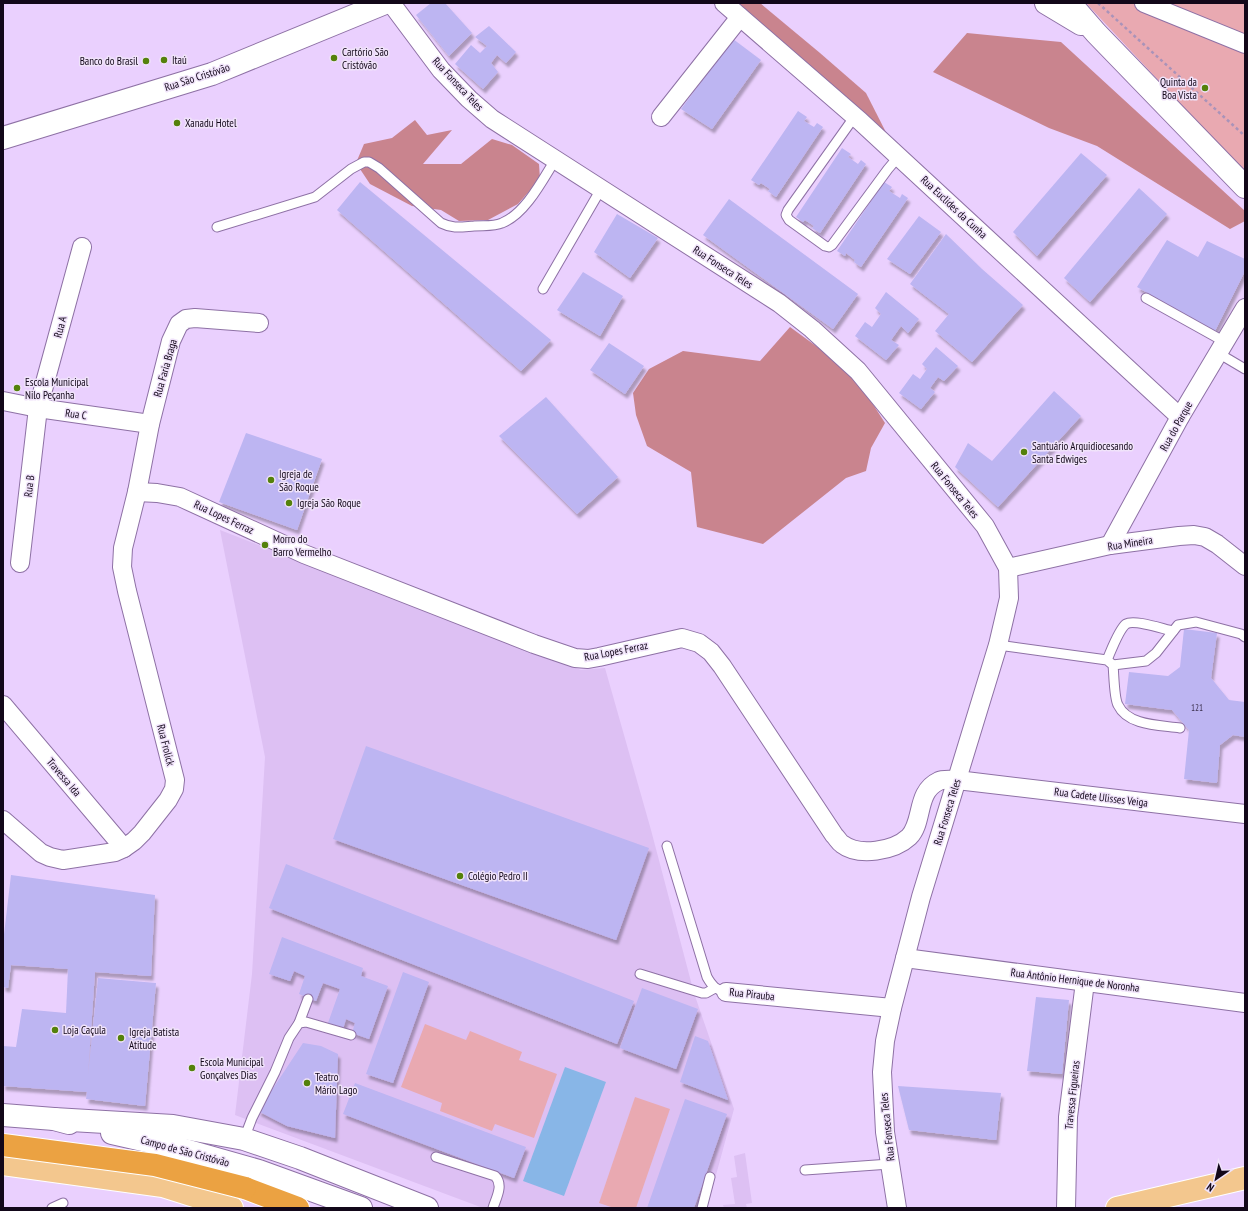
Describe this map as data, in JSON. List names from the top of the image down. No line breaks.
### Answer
{"streets":{"street":["Rua São Cristóvão","Rua Fonseca Teles","Rua Euclides da Cunha","Rua A","Rua Faria Braga","Rua C","Rua do Parque","Rua B","Rua Lopes Ferraz","Rua Mineira","Rua Frolick","Travessa Ida","Rua Cadete Ulisses Veiga","Rua Antônio Hernique de Noronha","Rua Pirauba","Travessa Figueiras","Campo de São Cristóvão"]},"crossings":[["Rua Fonseca Teles","Rua Lopes Ferraz"],["Rua Fonseca Teles","Rua Mineira"],["Rua Fonseca Teles","Rua Cadete Ulisses Veiga"],["Rua Fonseca Teles","Rua Antônio Hernique de Noronha"],["Rua Fonseca Teles","Rua Pirauba"],["Rua Euclides da Cunha","Rua do Parque"],["Rua A","Rua C"],["Rua A","Rua B"],["Rua Faria Braga","Rua C"],["Rua Faria Braga","Rua Lopes Ferraz"],["Rua Faria Braga","Rua Frolick"],["Rua C","Rua B"],["Rua do Parque","Rua Mineira"],["Rua Lopes Ferraz","Rua Frolick"],["Rua Lopes Ferraz","Rua Cadete Ulisses Veiga"],["Rua Frolick","Travessa Ida"],["Rua Antônio Hernique de Noronha","Travessa Figueiras"]],"places":["Cartório São Cristóvão","Itaú","Banco do Brasil","Quinta da Boa Vista","Xanadu Hotel","Escola Municipal Nilo Peçanha","Santuário Arquidiocesando Santa Edwiges","Igreja de São Roque","Igreja São Roque","Morro do Barro Vermelho","Colégio Pedro II","Loja Caçula","Igreja Batista Atitude","Escola Municipal Gonçalves Dias","Teatro Mário Lago"],"house_numbers":["121"],"north":"bottom left"}
